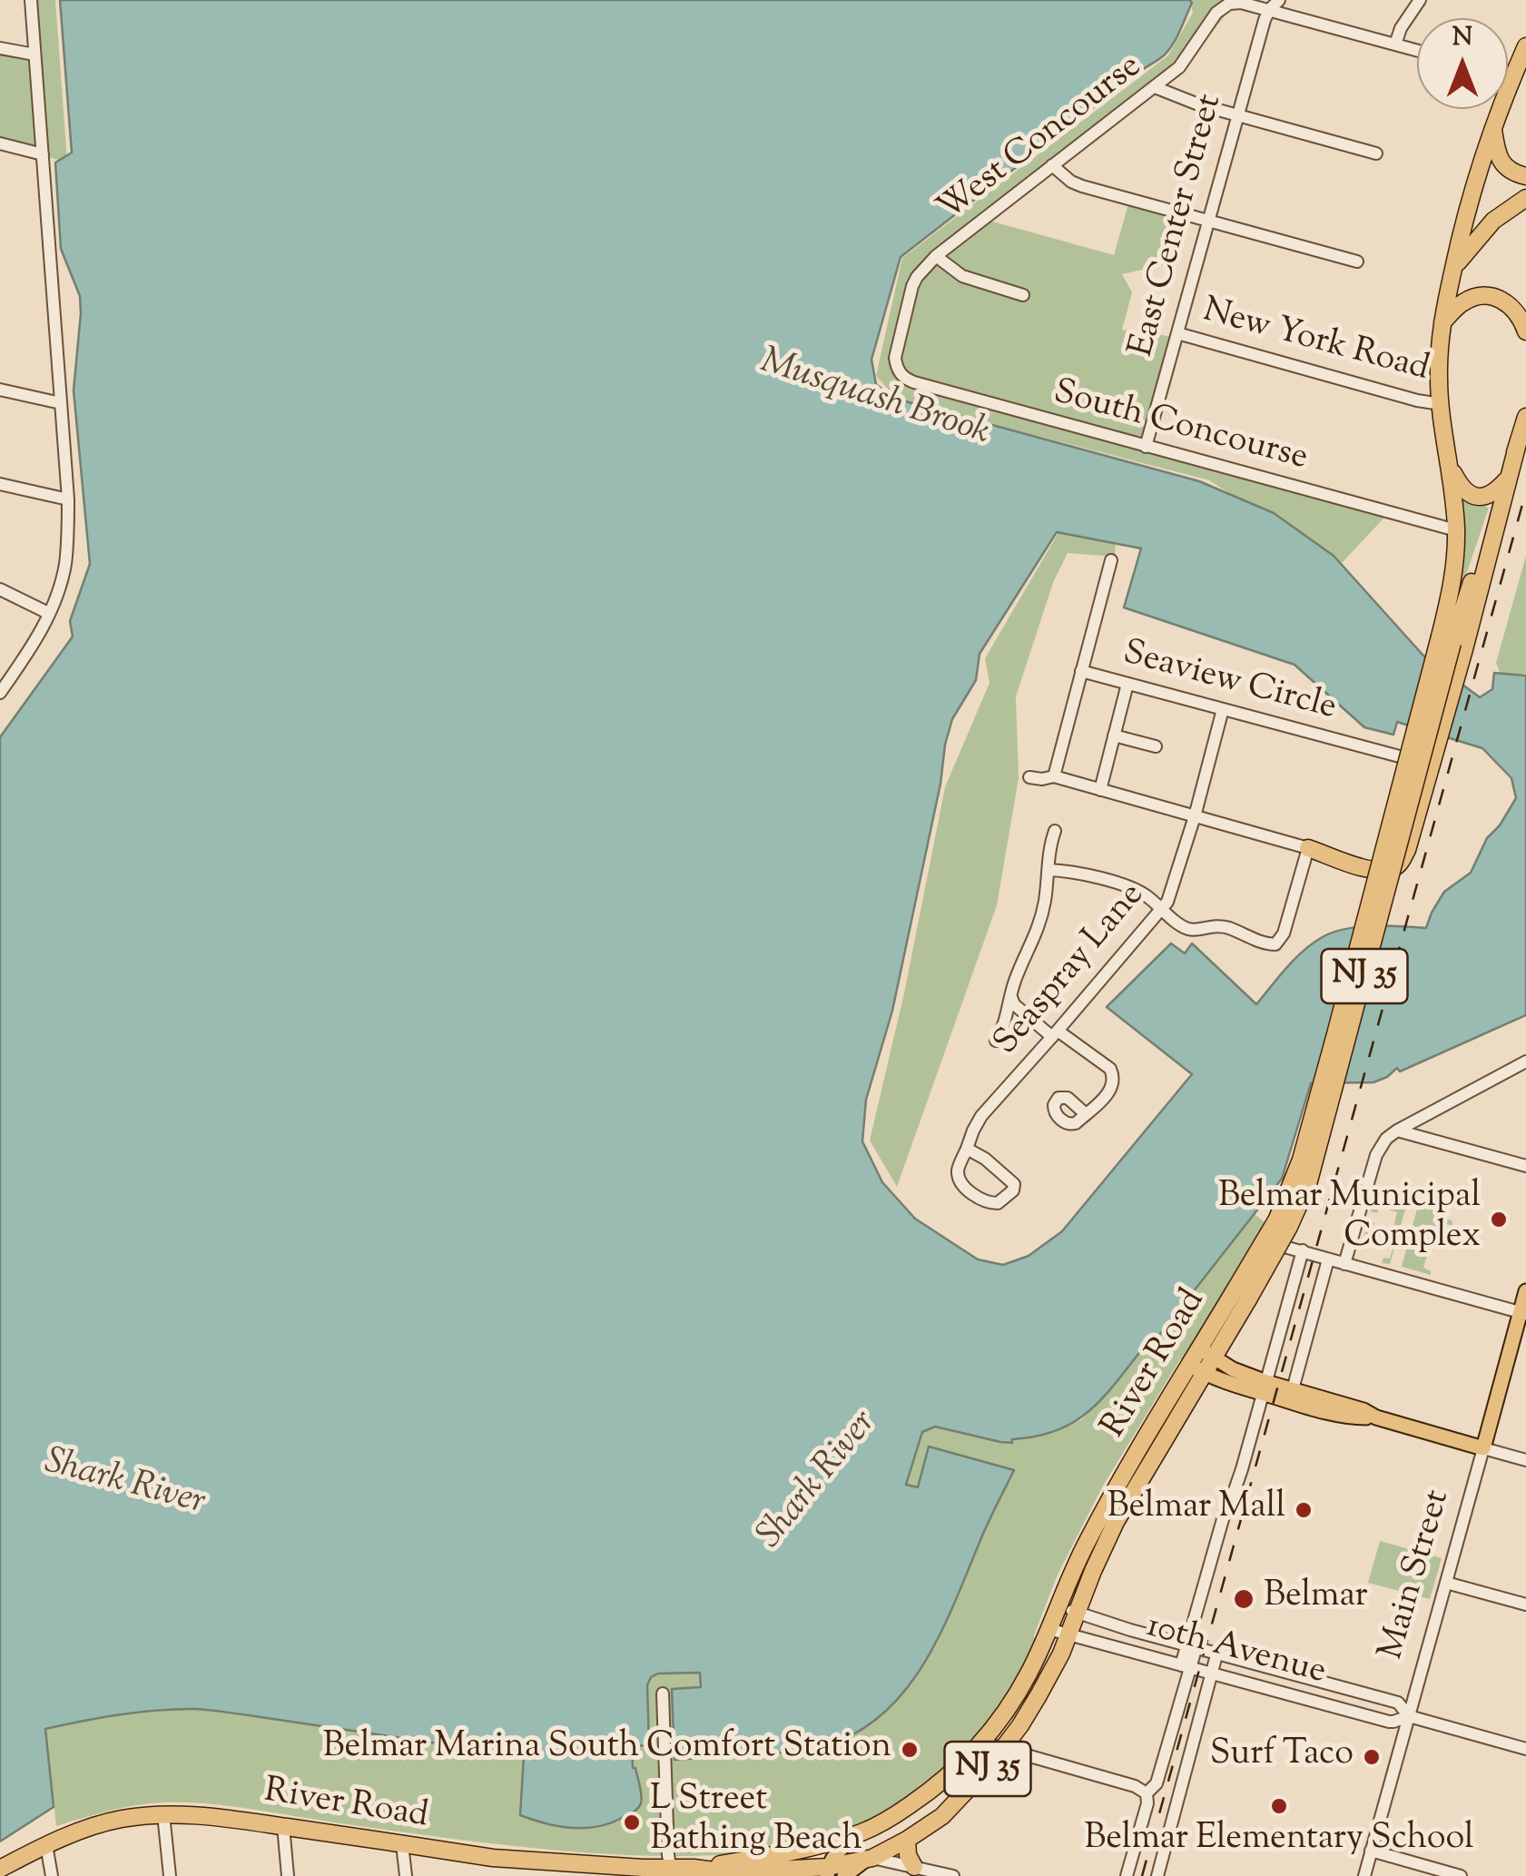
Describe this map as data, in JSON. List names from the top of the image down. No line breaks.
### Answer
{"streets":{"highway":["NJ 35","River Road"],"main road":["Main Street"],"street":["West Concourse","East Center Street","New York Road","South Concourse","Seaview Circle","Seaspray Lane","10th Avenue"]},"crossings":[["West Concourse","East Center Street"],["West Concourse","South Concourse"],["East Center Street","New York Road"],["East Center Street","South Concourse"],["New York Road","NJ 35"],["South Concourse","NJ 35"],["Seaview Circle","Seaspray Lane"],["Seaview Circle","River Road"],["NJ 35","River Road"],["River Road","10th Avenue"],["Main Street","10th Avenue"]],"water":["Musquash Brook","Shark River"],"places":["Belmar Municipal Complex","Belmar Mall","Belmar","Belmar Marina South Comfort Station","Surf Taco","Belmar Elementary School","L Street Bathing Beach"],"north":"top"}
